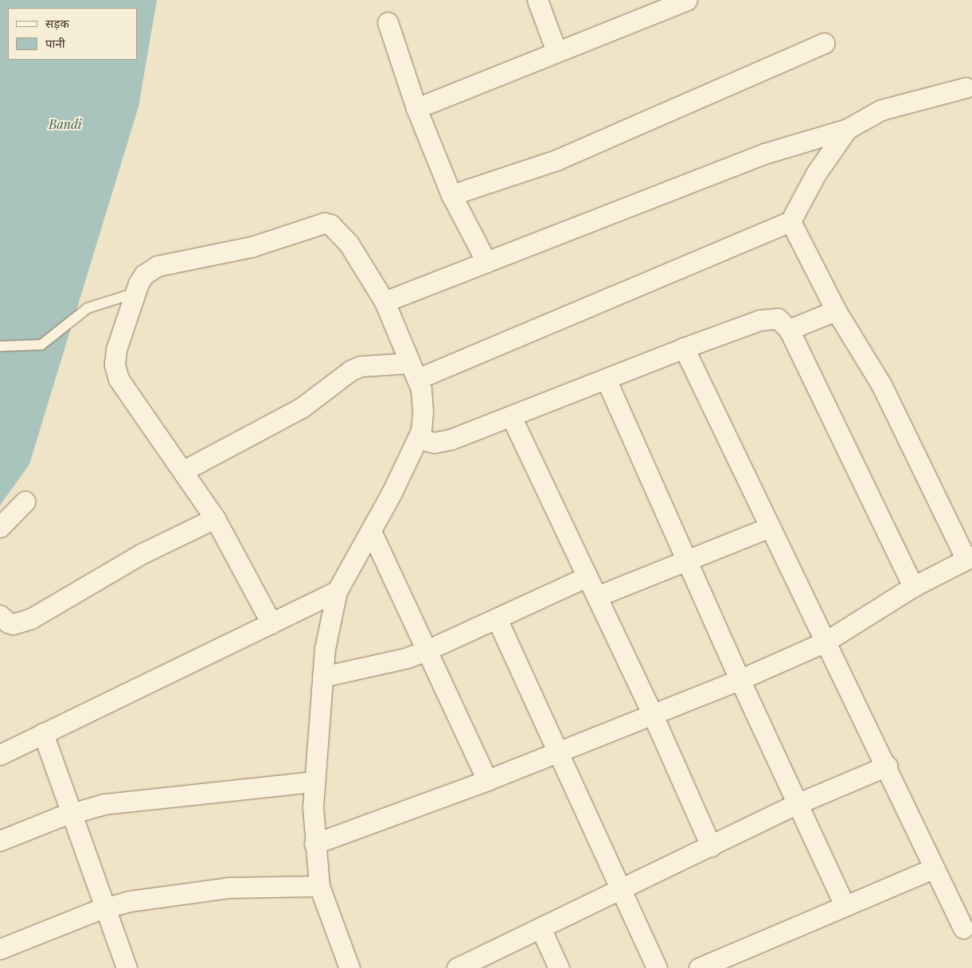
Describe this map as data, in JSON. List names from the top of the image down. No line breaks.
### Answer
{"water":["Bandi"],"legend":["सड़क","पानी"]}
